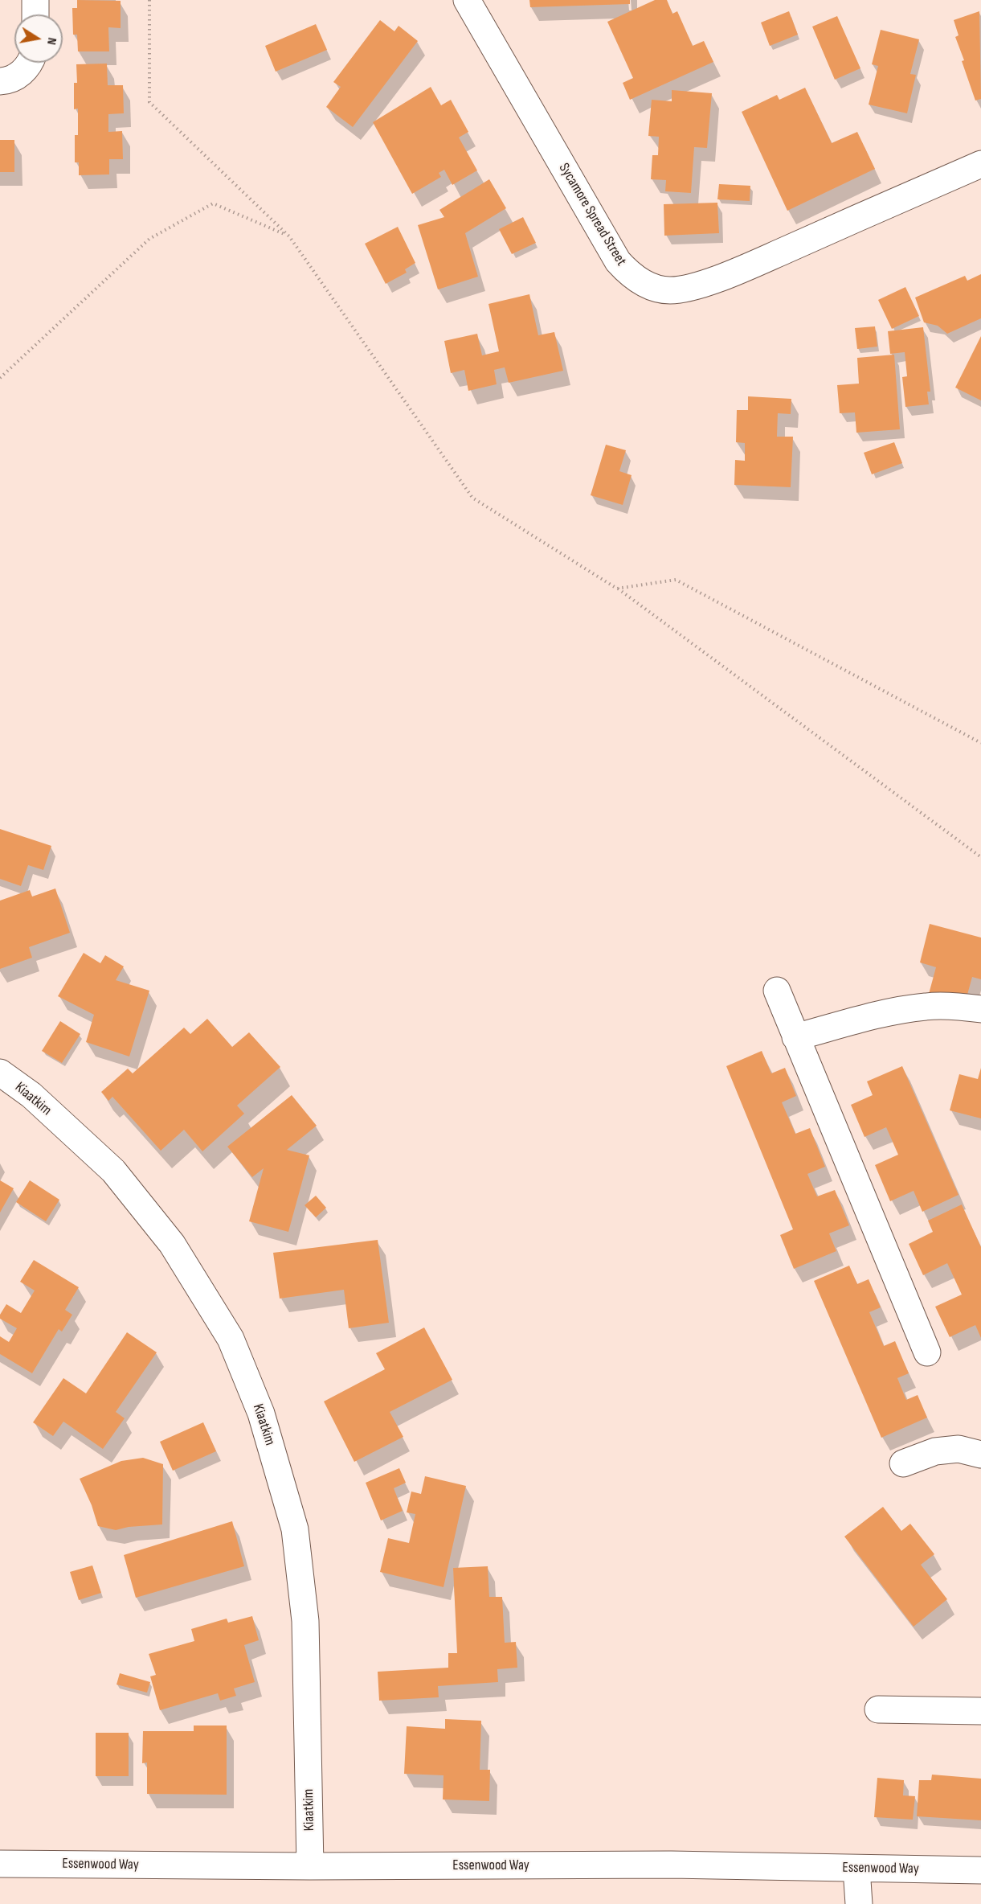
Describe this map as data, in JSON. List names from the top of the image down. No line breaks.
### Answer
{"streets":{"street":["Sycamore Spread Street","Kiaatkim","Essenwood Way"]},"crossings":[["Kiaatkim","Essenwood Way"]],"north":"right"}
